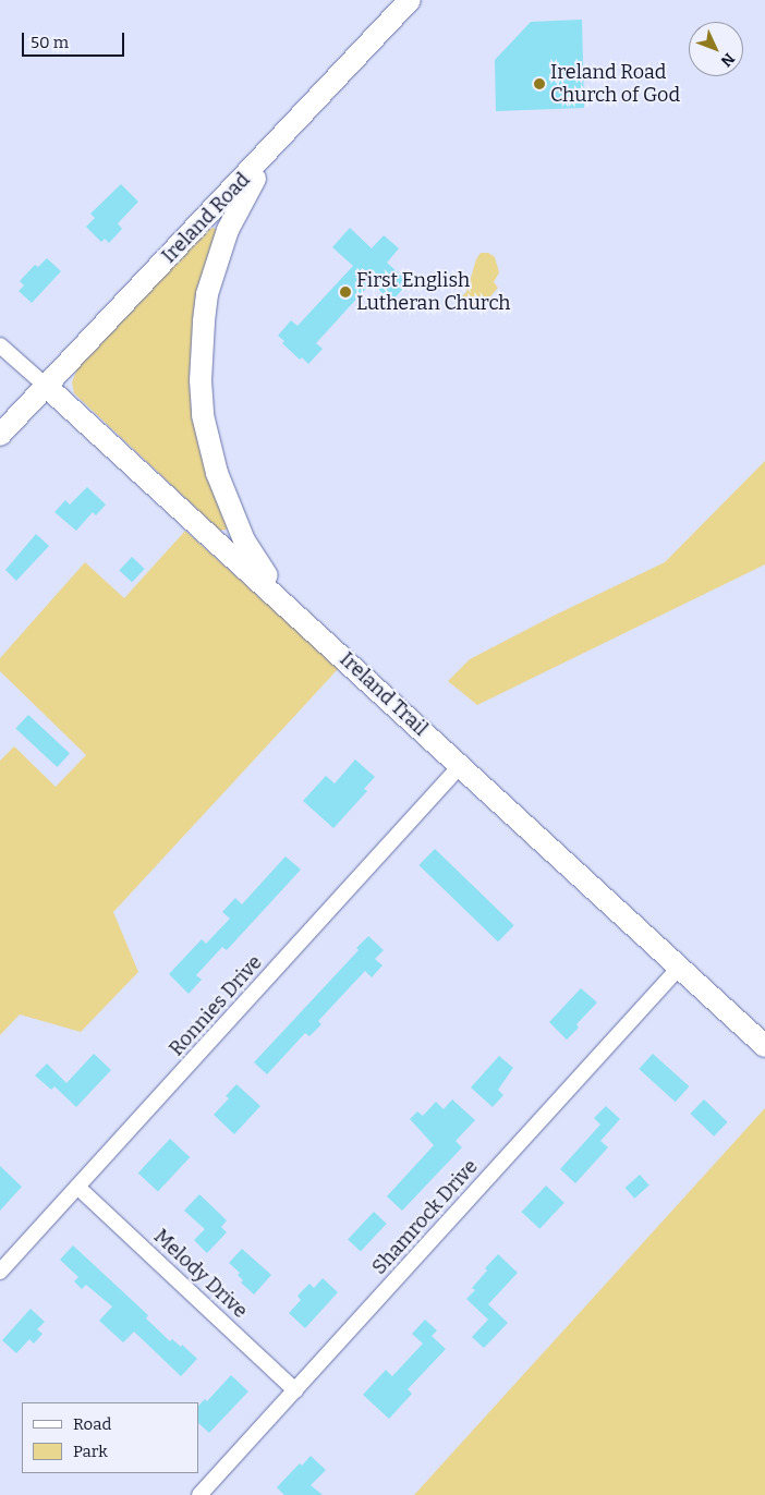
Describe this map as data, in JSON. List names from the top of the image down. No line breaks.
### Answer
{"streets":{"main road":["Ireland Road","Ireland Trail"],"street":["Ronnies Drive","Shamrock Drive","Melody Drive"]},"crossings":[["Ireland Road","Ireland Trail"],["Ireland Trail","Ronnies Drive"],["Ireland Trail","Shamrock Drive"],["Ronnies Drive","Melody Drive"],["Shamrock Drive","Melody Drive"]],"places":["Ireland Road Church of God","First English Lutheran Church"],"legend":["Road","Park"],"scale_bar":"50 m","north":"bottom right"}
